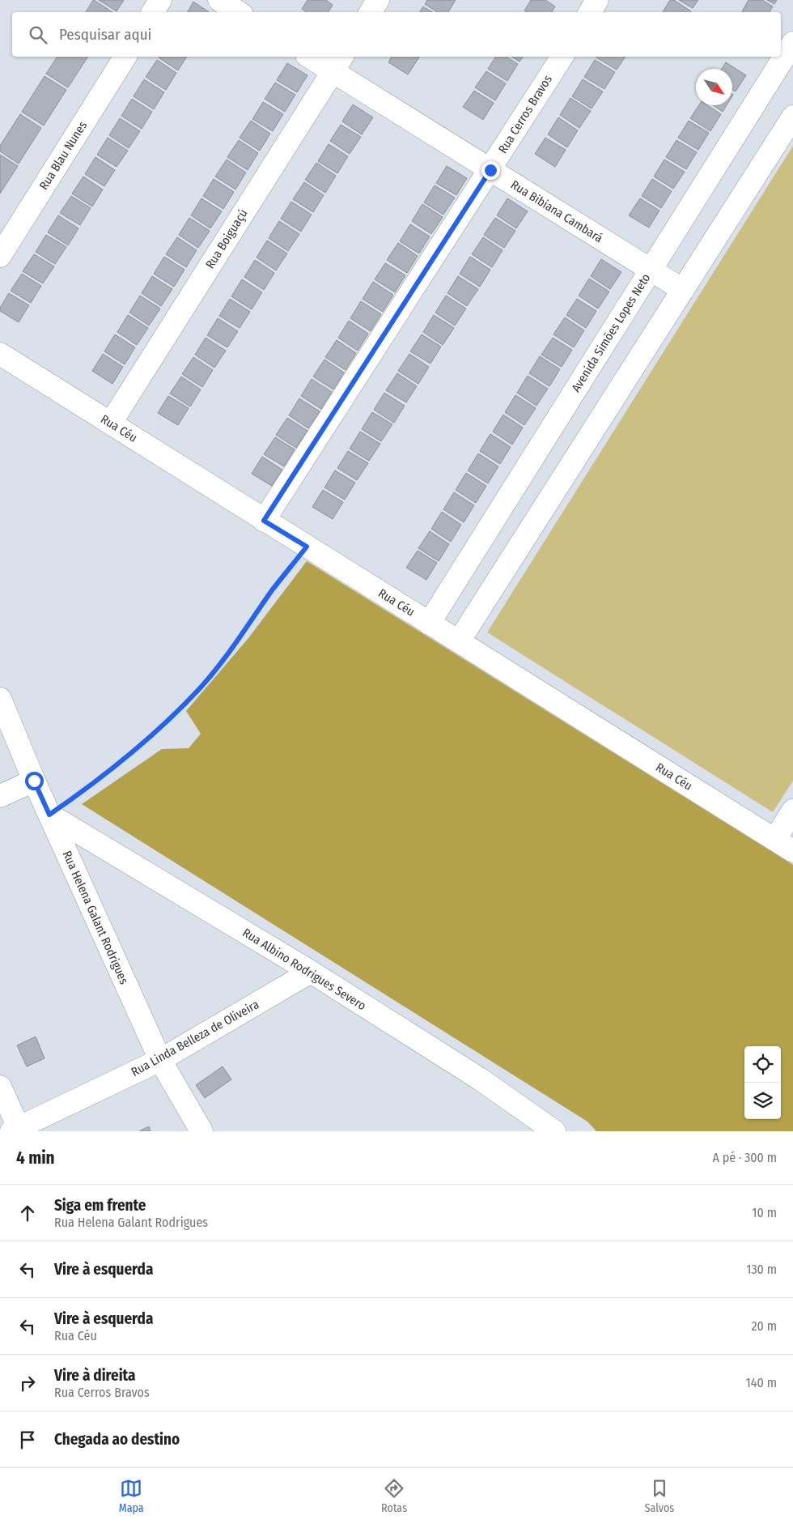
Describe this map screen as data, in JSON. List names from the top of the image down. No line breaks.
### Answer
{"streets":{"street":["Rua Cerros Bravos","Rua Blau Nunes","Rua Bibiana Cambará","Rua Boiguaçú","Avenida Simões Lopes Neto","Rua Céu","Rua Helena Galant Rodrigues","Rua Albino Rodrigues Severo","Rua Linda Belleza de Oliveira"]},"crossings":[["Rua Cerros Bravos","Rua Bibiana Cambará"],["Rua Cerros Bravos","Rua Céu"],["Rua Bibiana Cambará","Rua Boiguaçú"],["Rua Bibiana Cambará","Avenida Simões Lopes Neto"],["Rua Boiguaçú","Rua Céu"],["Avenida Simões Lopes Neto","Rua Céu"],["Rua Helena Galant Rodrigues","Rua Albino Rodrigues Severo"],["Rua Helena Galant Rodrigues","Rua Linda Belleza de Oliveira"],["Rua Albino Rodrigues Severo","Rua Linda Belleza de Oliveira"]],"north":"bottom right","page":{"search":"Pesquisar aqui","heading":["4 min","A pé · 300 m"],"list":[["Siga em frente","Rua Helena Galant Rodrigues","10 m"],["Vire à esquerda","130 m"],["Vire à esquerda","Rua Céu","20 m"],["Vire à direita","Rua Cerros Bravos","140 m"],"Chegada ao destino"],"nav":["Mapa","Rotas","Salvos"]}}
